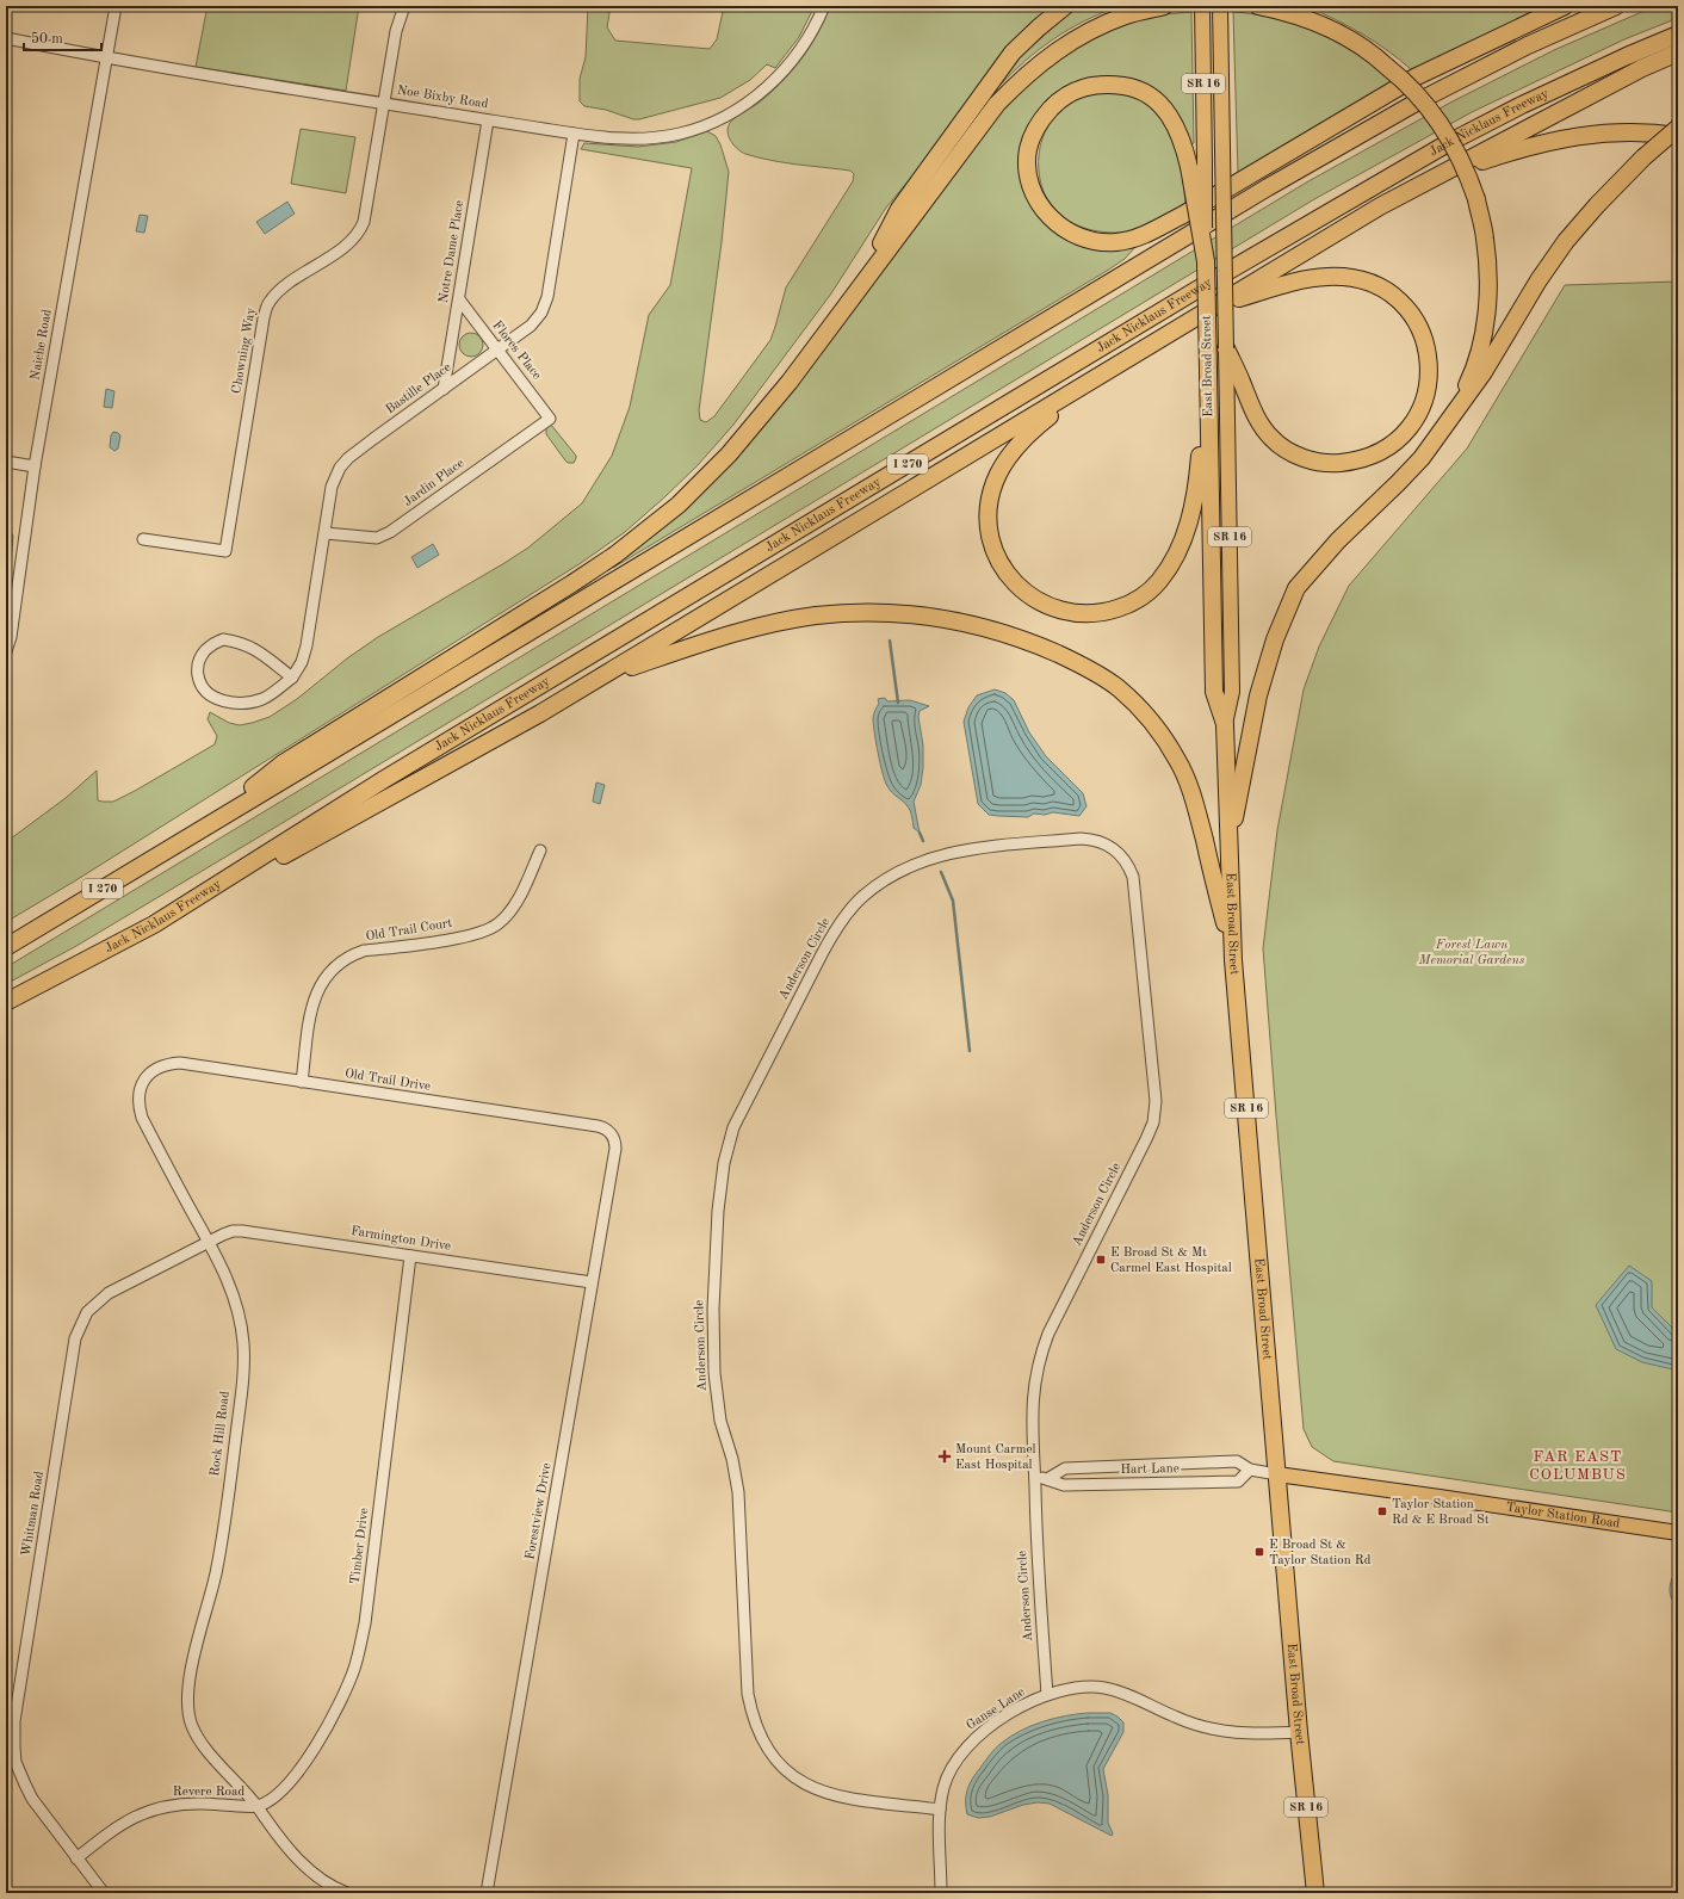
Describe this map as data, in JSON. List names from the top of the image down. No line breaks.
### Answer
{"streets":{"highway":["SR 16","Jack Nicklaus Freeway","East Broad Street","I 270"],"main road":["Taylor Station Road"],"street":["Noe Bixby Road","Notre Dame Place","Naiche Road","Chowning Way","Flores Place","Bastille Place","Jardin Place","Old Trail Court","Anderson Circle","Old Trail Drive","Farmington Drive","Rock Hill Road","Hart Lane","Forestview Drive","Whitman Road","Timber Drive","Ganse Lane","Revere Road"]},"crossings":[["SR 16","East Broad Street"],["Noe Bixby Road","Notre Dame Place"],["Noe Bixby Road","Naiche Road"],["Noe Bixby Road","Chowning Way"],["Noe Bixby Road","Bastille Place"],["Notre Dame Place","Flores Place"],["Notre Dame Place","Bastille Place"],["Flores Place","Bastille Place"],["Flores Place","Jardin Place"],["East Broad Street","Hart Lane"],["East Broad Street","Taylor Station Road"],["East Broad Street","Ganse Lane"],["Bastille Place","Jardin Place"],["Old Trail Court","Old Trail Drive"],["Anderson Circle","Hart Lane"],["Anderson Circle","Ganse Lane"],["Old Trail Drive","Rock Hill Road"],["Old Trail Drive","Forestview Drive"],["Farmington Drive","Rock Hill Road"],["Farmington Drive","Forestview Drive"],["Farmington Drive","Whitman Road"],["Farmington Drive","Timber Drive"],["Rock Hill Road","Whitman Road"],["Rock Hill Road","Timber Drive"],["Rock Hill Road","Revere Road"],["Hart Lane","Taylor Station Road"],["Whitman Road","Revere Road"],["Timber Drive","Revere Road"]],"districts":["FAR EAST COLUMBUS"],"parks":["Forest Lawn Memorial Gardens"],"places":{"transit":["E Broad St & Mt Carmel East Hospital","Taylor Station Rd & E Broad St","E Broad St & Taylor Station Rd"],"health":["Mount Carmel East Hospital"]},"scale_bar":"50 m"}
